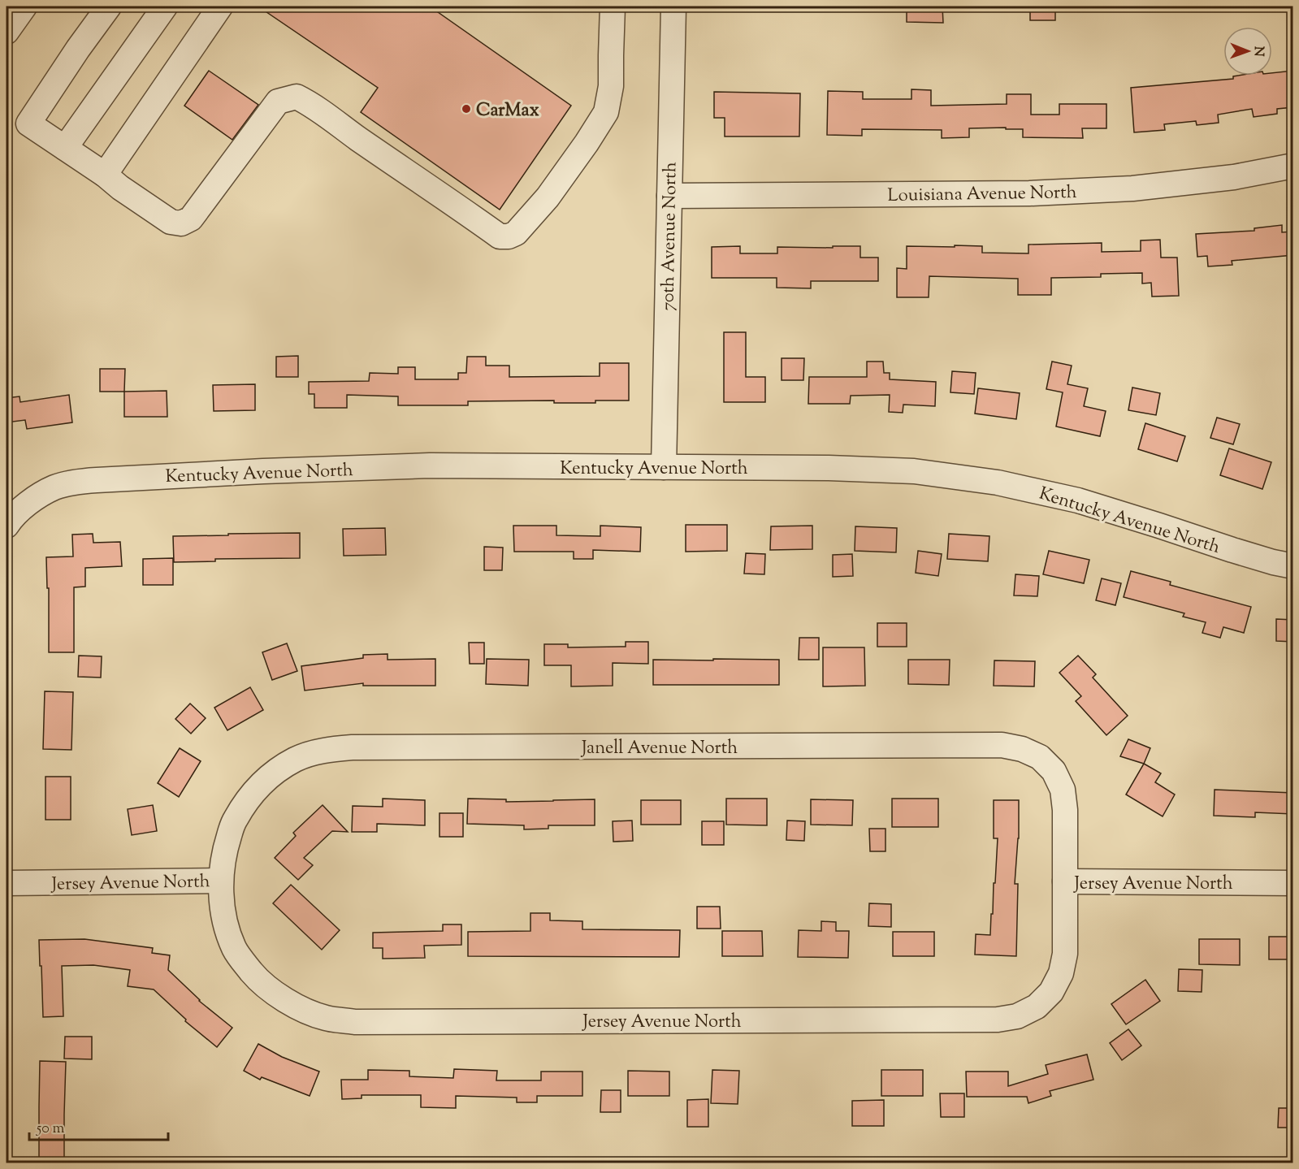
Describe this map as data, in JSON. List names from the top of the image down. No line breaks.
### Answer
{"streets":{"street":["Louisiana Avenue North","70th Avenue North","Kentucky Avenue North","Janell Avenue North","Jersey Avenue North"]},"crossings":[["Louisiana Avenue North","70th Avenue North"],["70th Avenue North","Kentucky Avenue North"],["Janell Avenue North","Jersey Avenue North"]],"places":["CarMax"],"scale_bar":"50 m","north":"right"}
